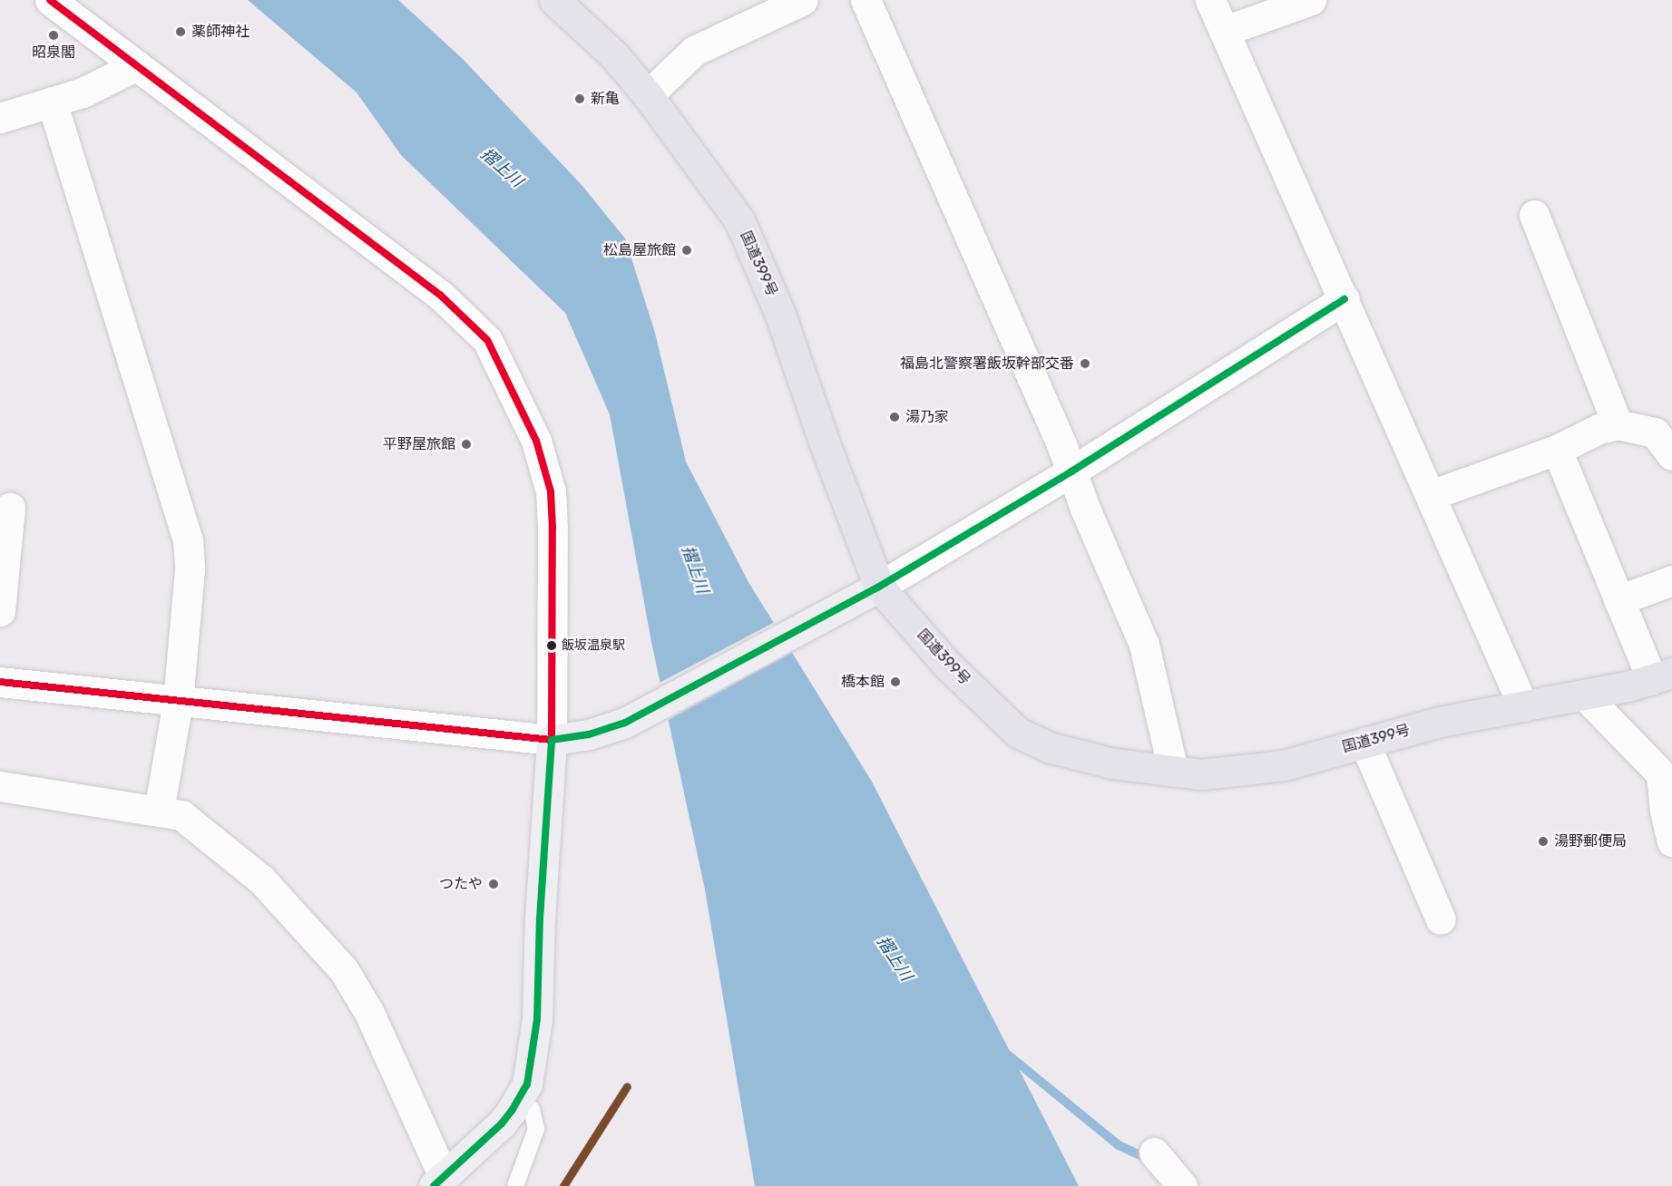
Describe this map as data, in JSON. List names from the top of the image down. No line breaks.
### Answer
{"streets":{"highway":["国道399号"]},"water":["摺上川"],"places":["薬師神社","昭泉閣","新亀","松島屋旅館","福島北警察署飯坂幹部交番","湯乃家","平野屋旅館","飯坂温泉駅","橋本館","湯野郵便局","つたや"]}
